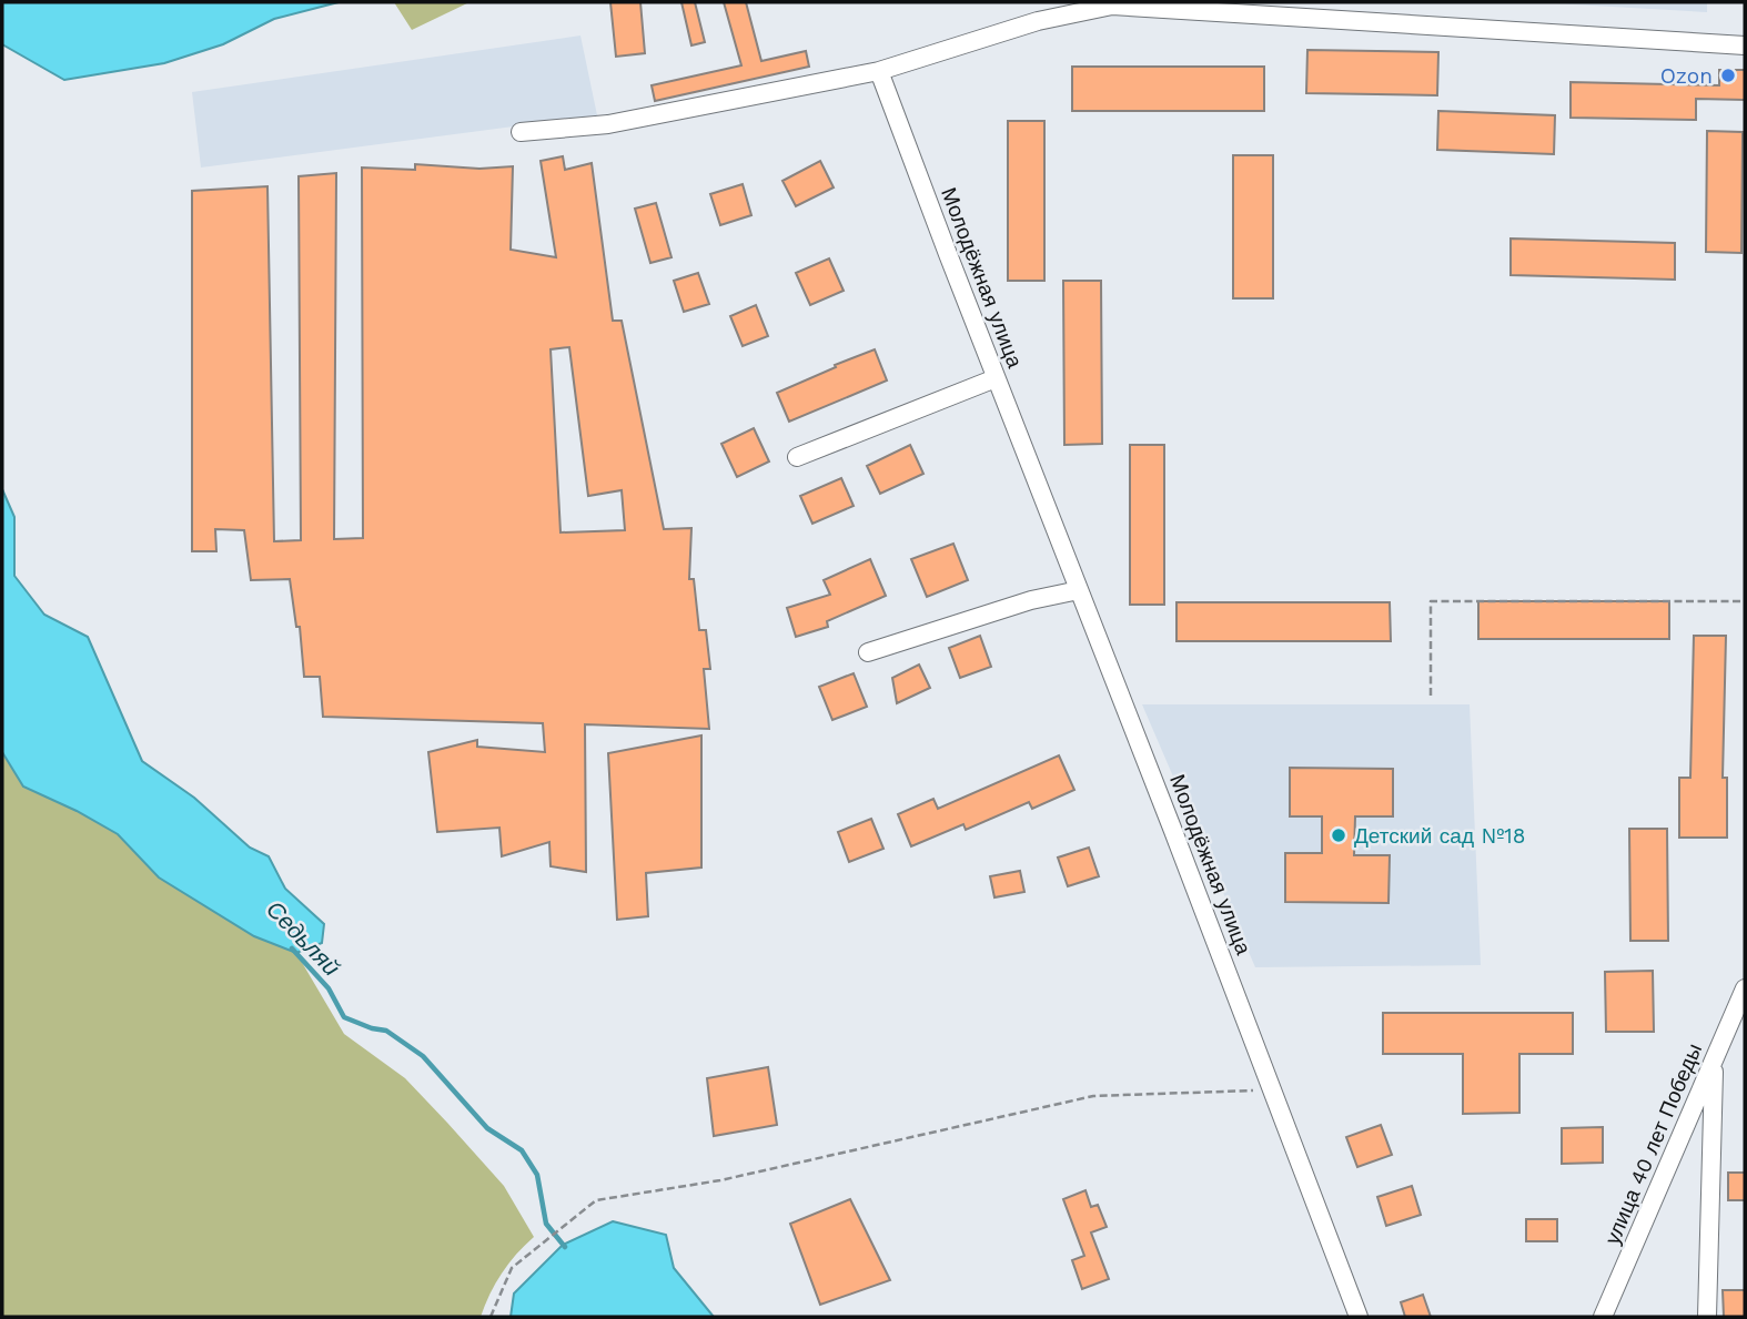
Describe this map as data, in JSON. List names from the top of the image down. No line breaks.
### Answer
{"streets":{"street":["Молодёжная улица","улица 40 лет Победы"]},"water":["Седьляй"],"places":["Ozon","Детский сад №18"]}
